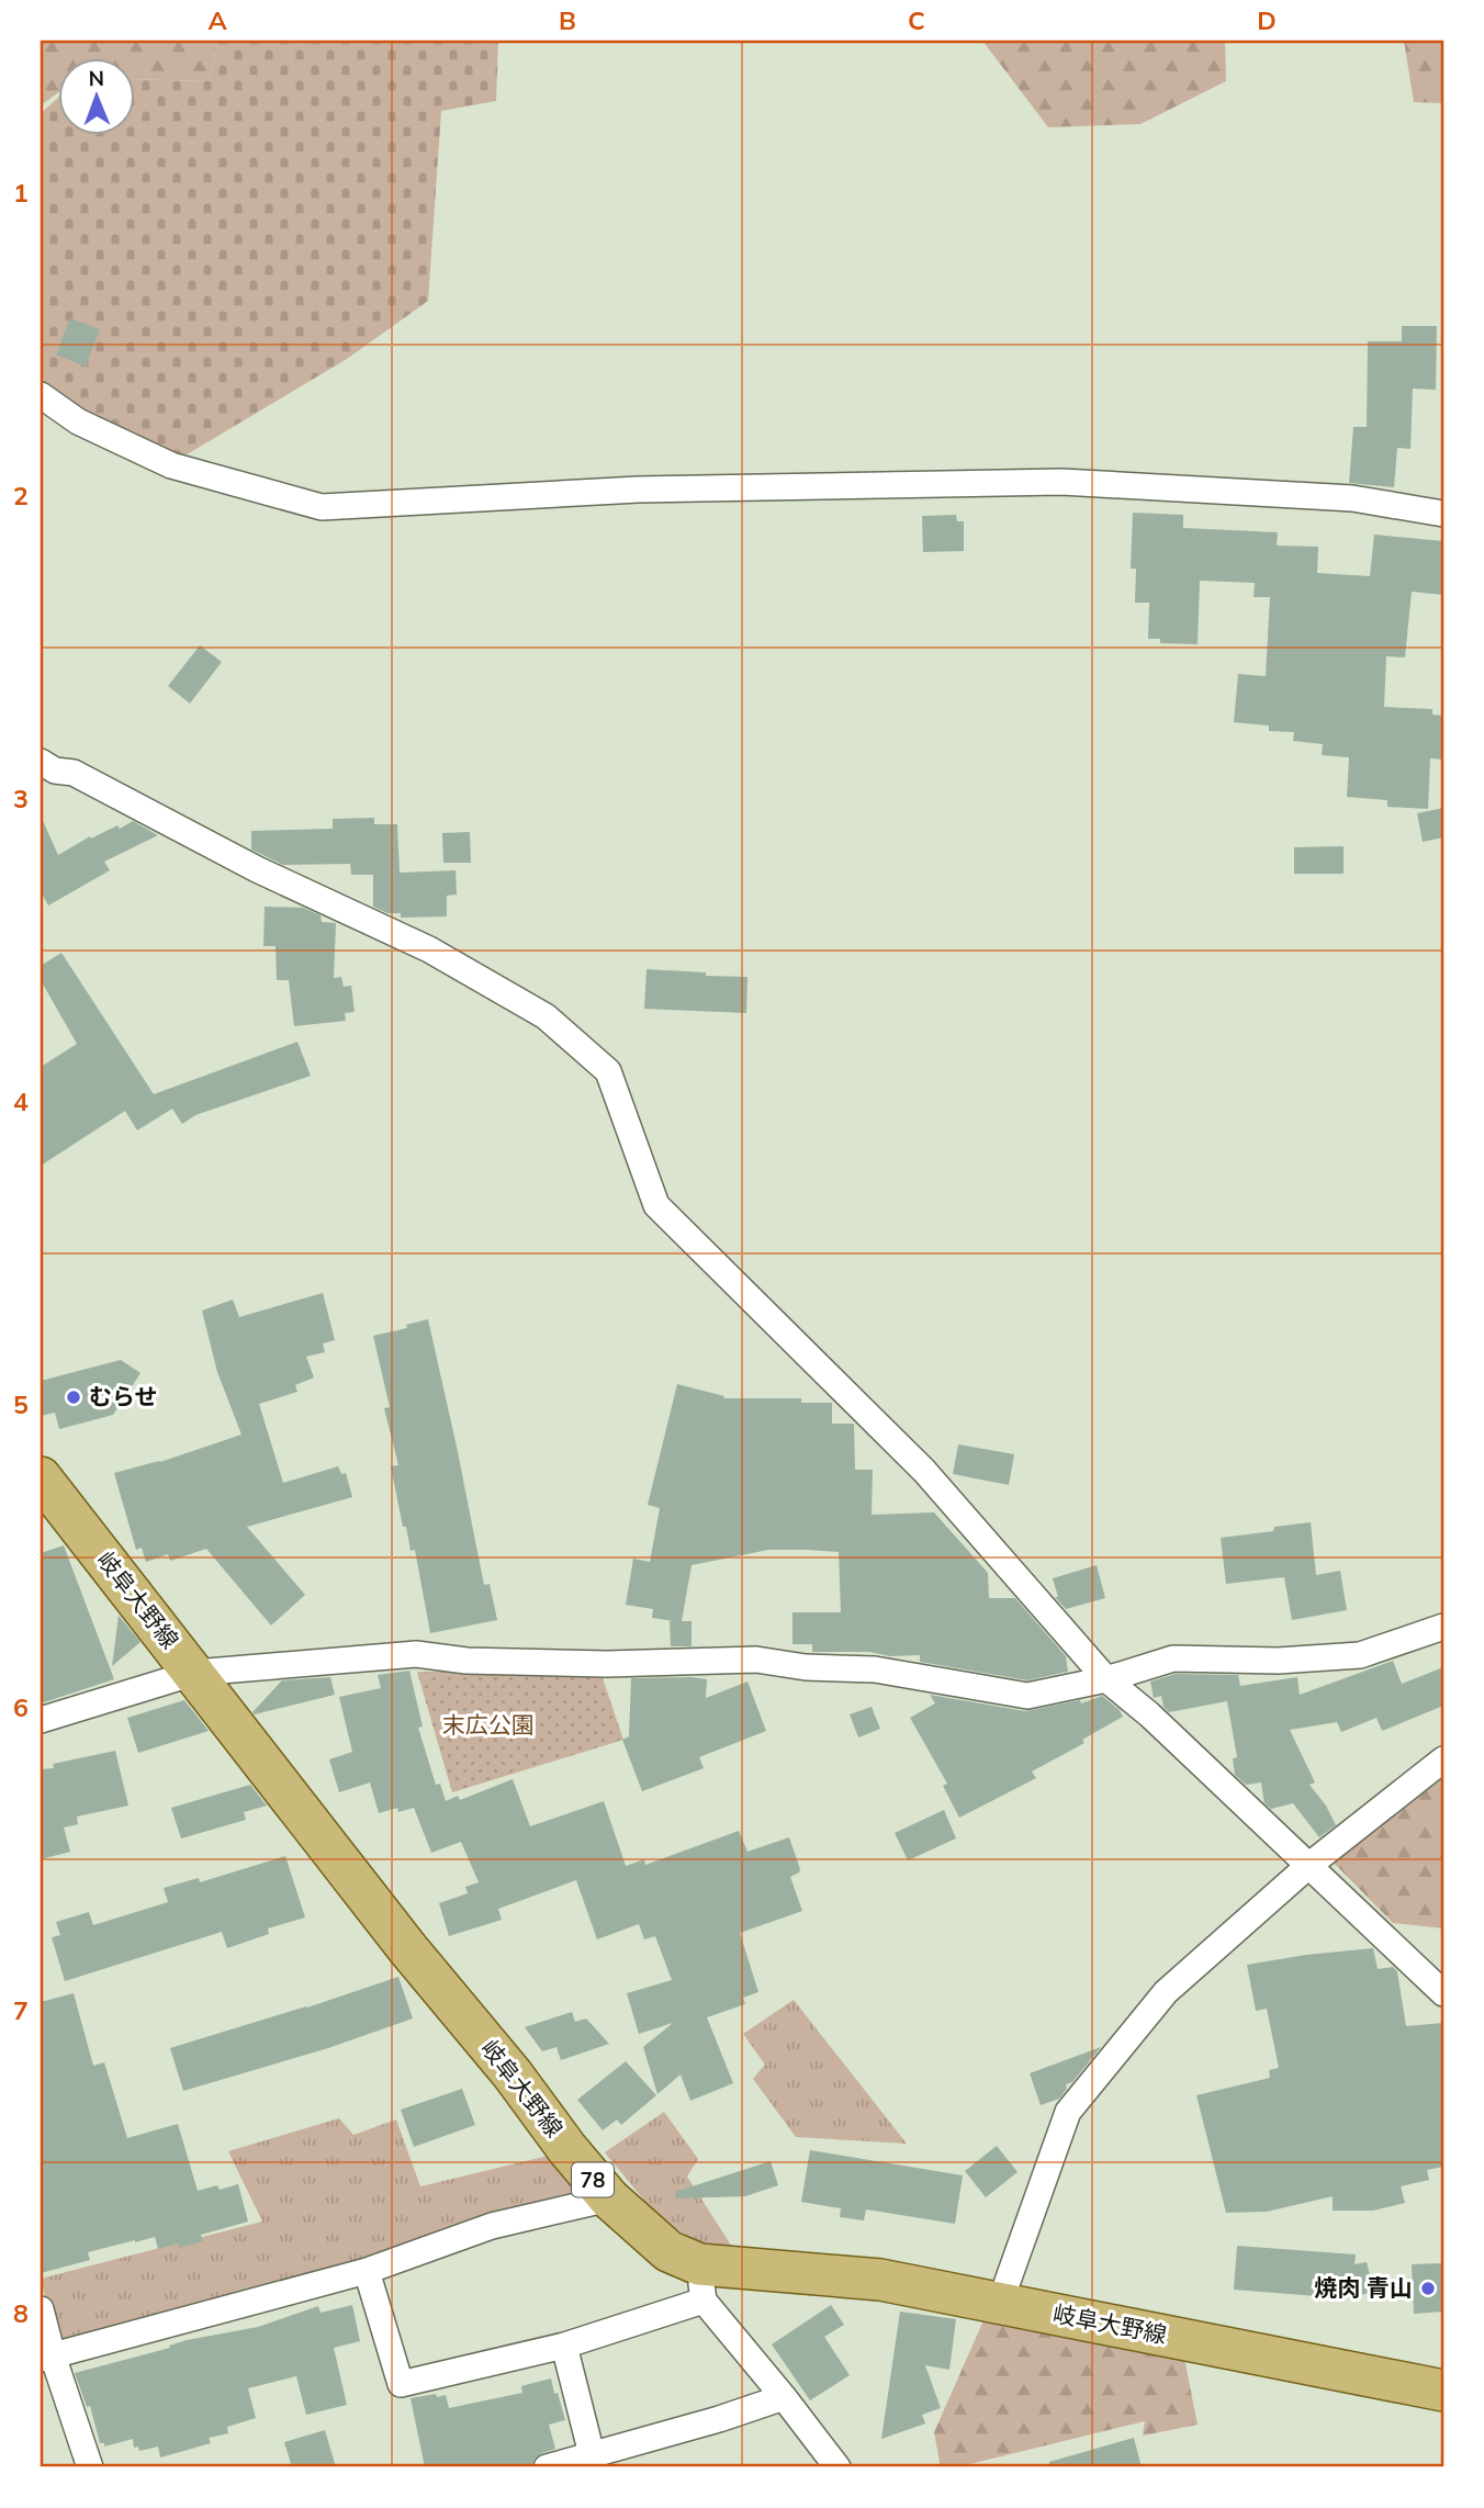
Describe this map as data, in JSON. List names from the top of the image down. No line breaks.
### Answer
{"streets":{"main road":["岐阜大野線","78"]},"parks":["末広公園"],"places":["むらせ","焼肉 青山"],"north":"top","grid":{"columns":["A","B","C","D"],"rows":["1","2","3","4","5","6","7","8"]}}
